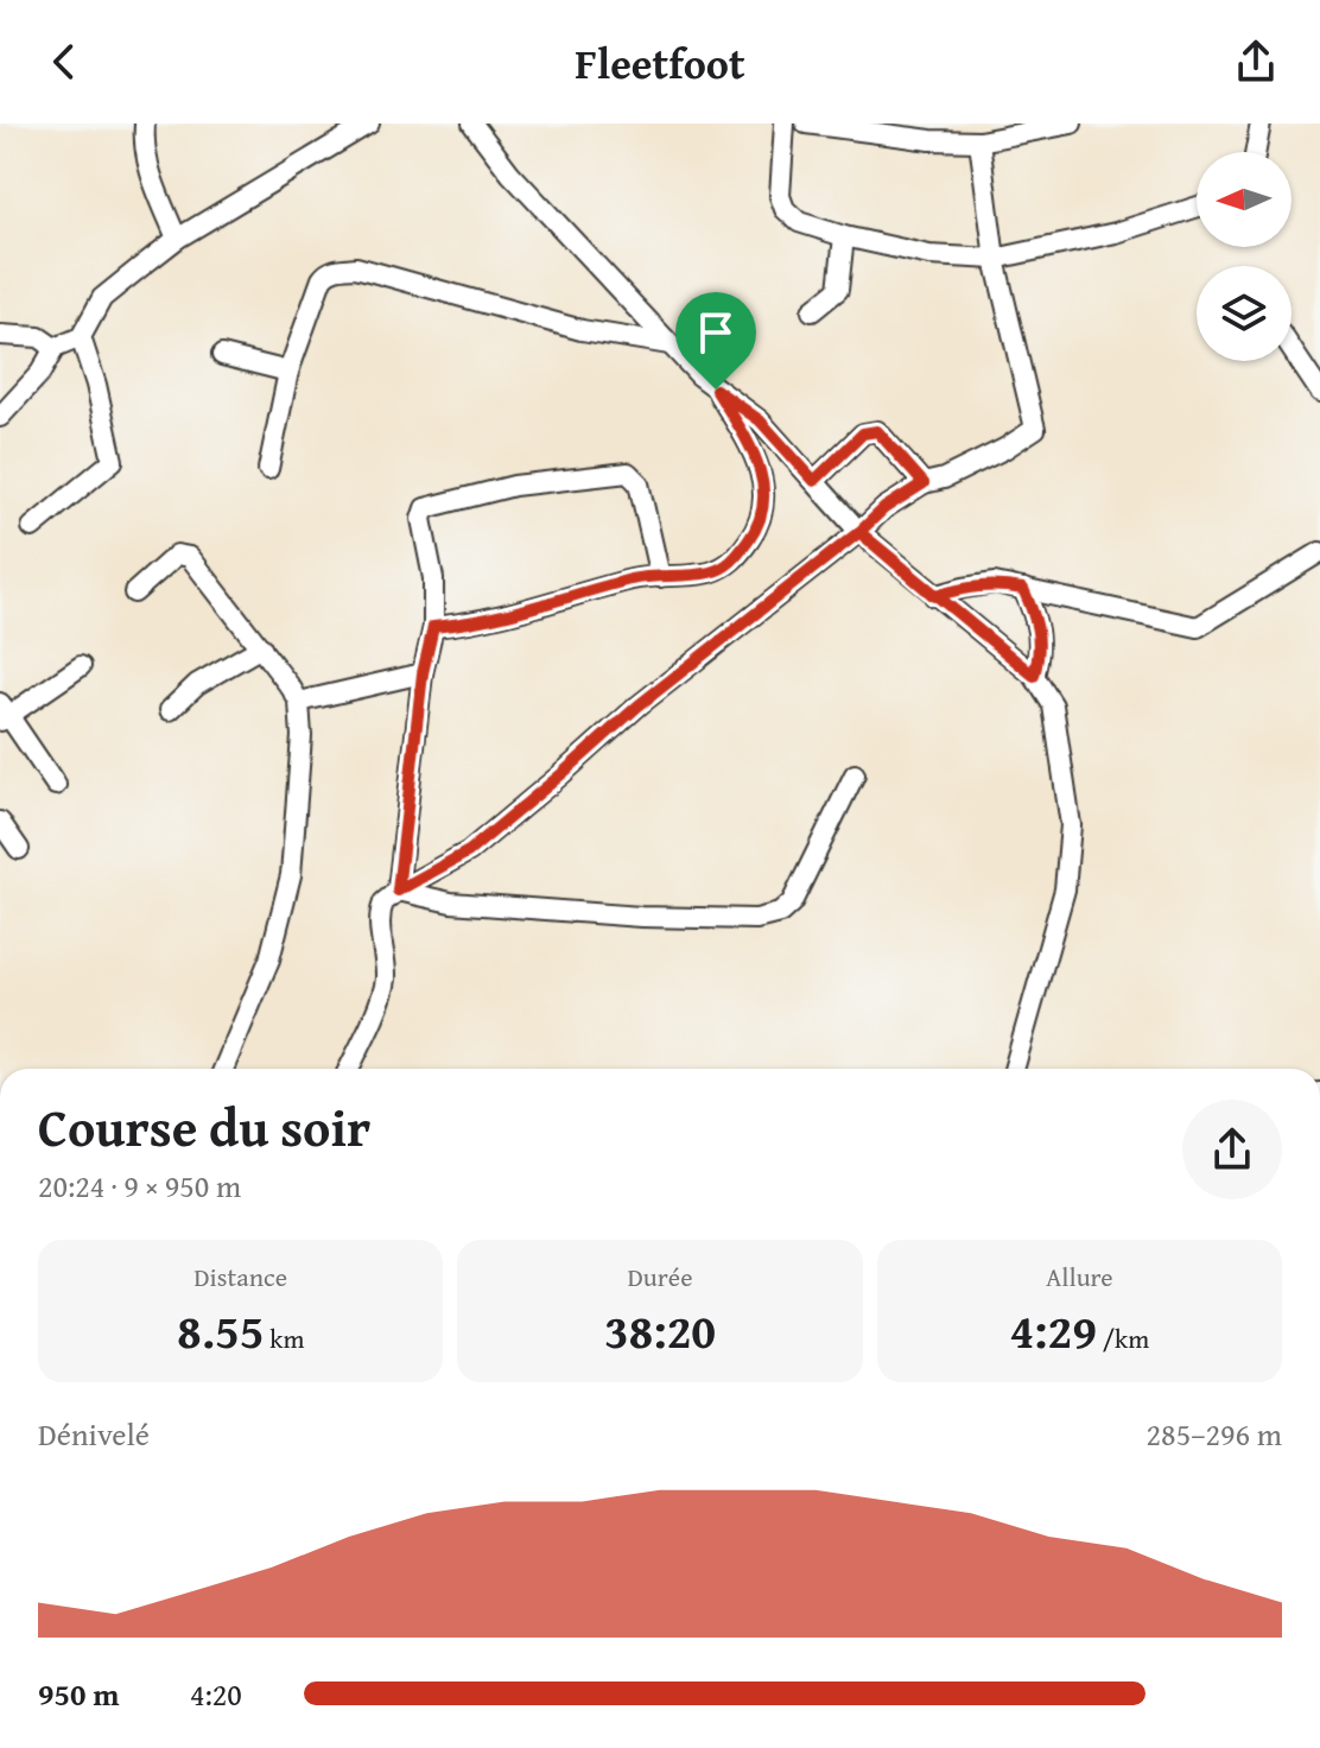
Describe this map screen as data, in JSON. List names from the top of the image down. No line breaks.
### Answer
{"north":"left","page":{"header":"Fleetfoot","heading":["Course du soir","20:24 · 9 × 950 m"],"stats":[["Distance","8.55 km"],["Durée","38:20"],["Allure","4:29 /km"]],"chart":["Dénivelé","285–296 m"],"list":[{"name":"950 m","note":"4:20"}]}}
